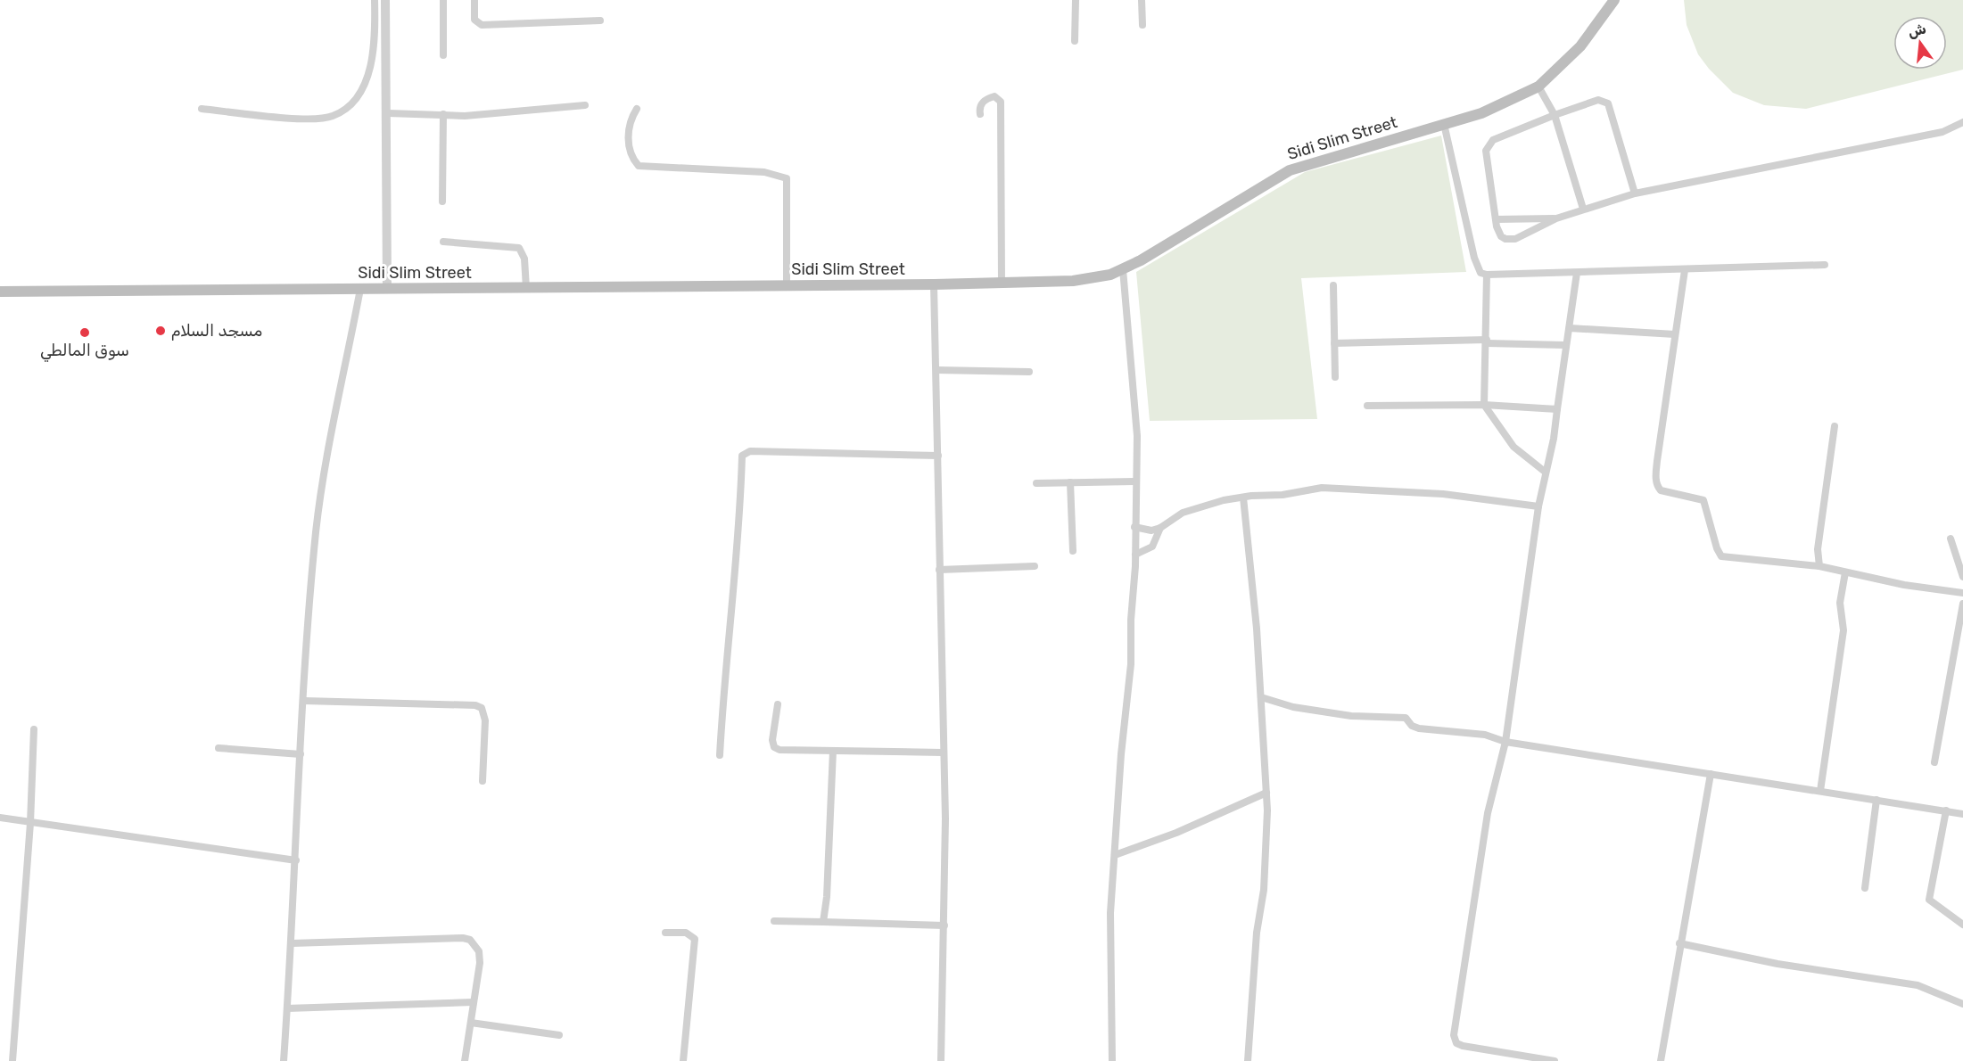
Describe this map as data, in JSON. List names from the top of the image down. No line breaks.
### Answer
{"streets":{"main road":["Sidi Slim Street"]},"places":["مسجد السلام","سوق المالطي"],"north":"top"}
